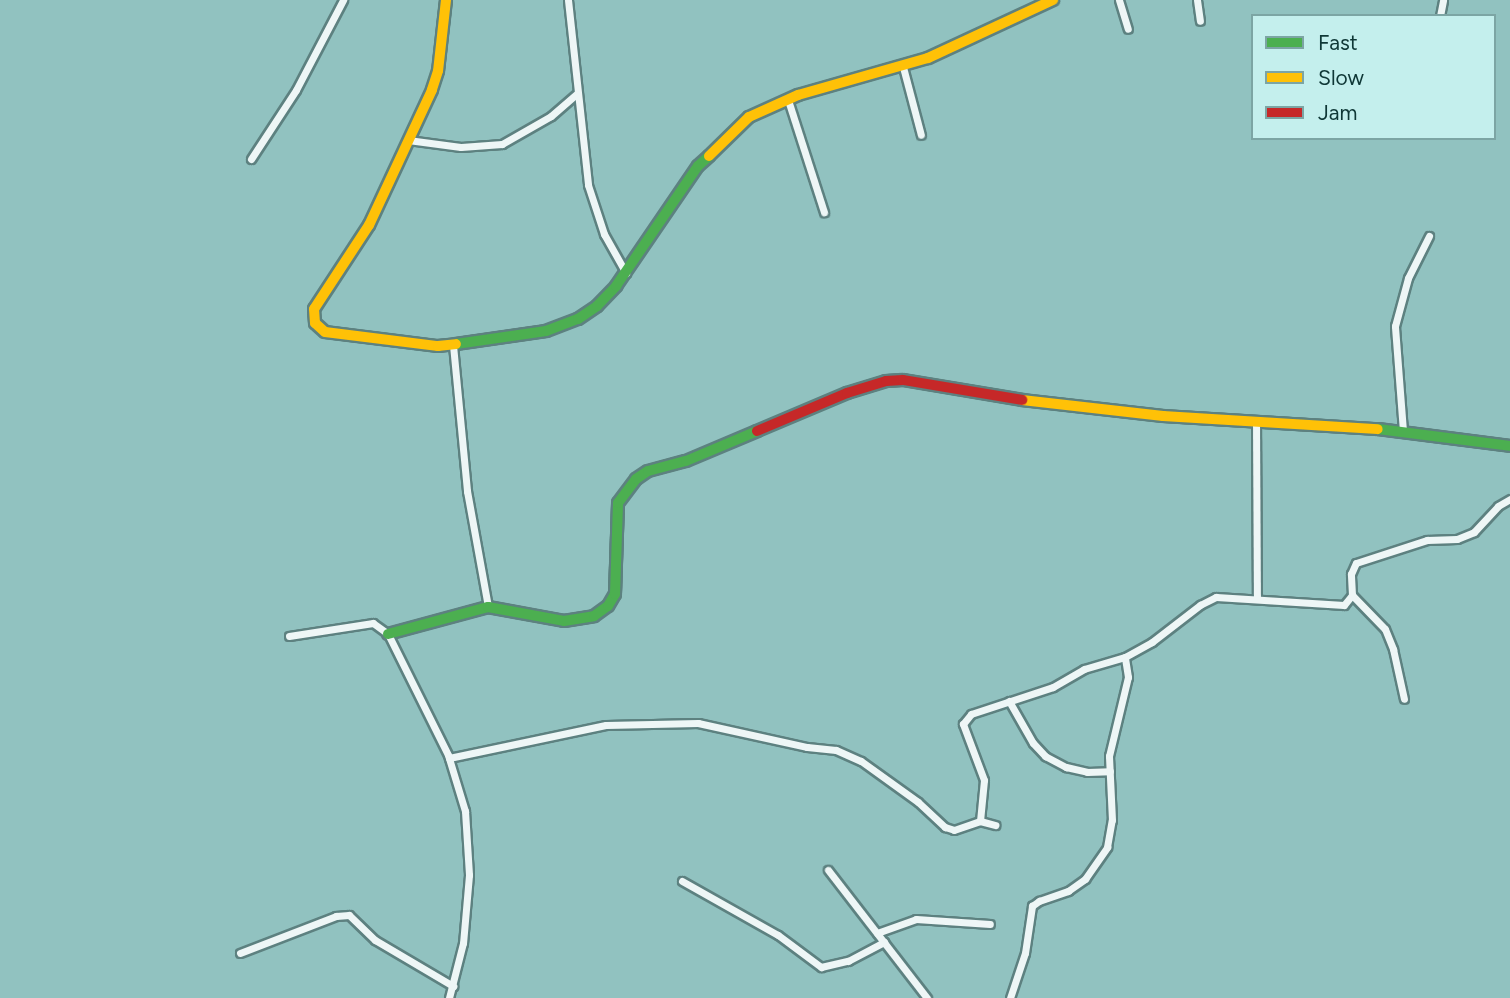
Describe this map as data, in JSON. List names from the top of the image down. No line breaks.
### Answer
{"legend":["Fast","Slow","Jam"]}
